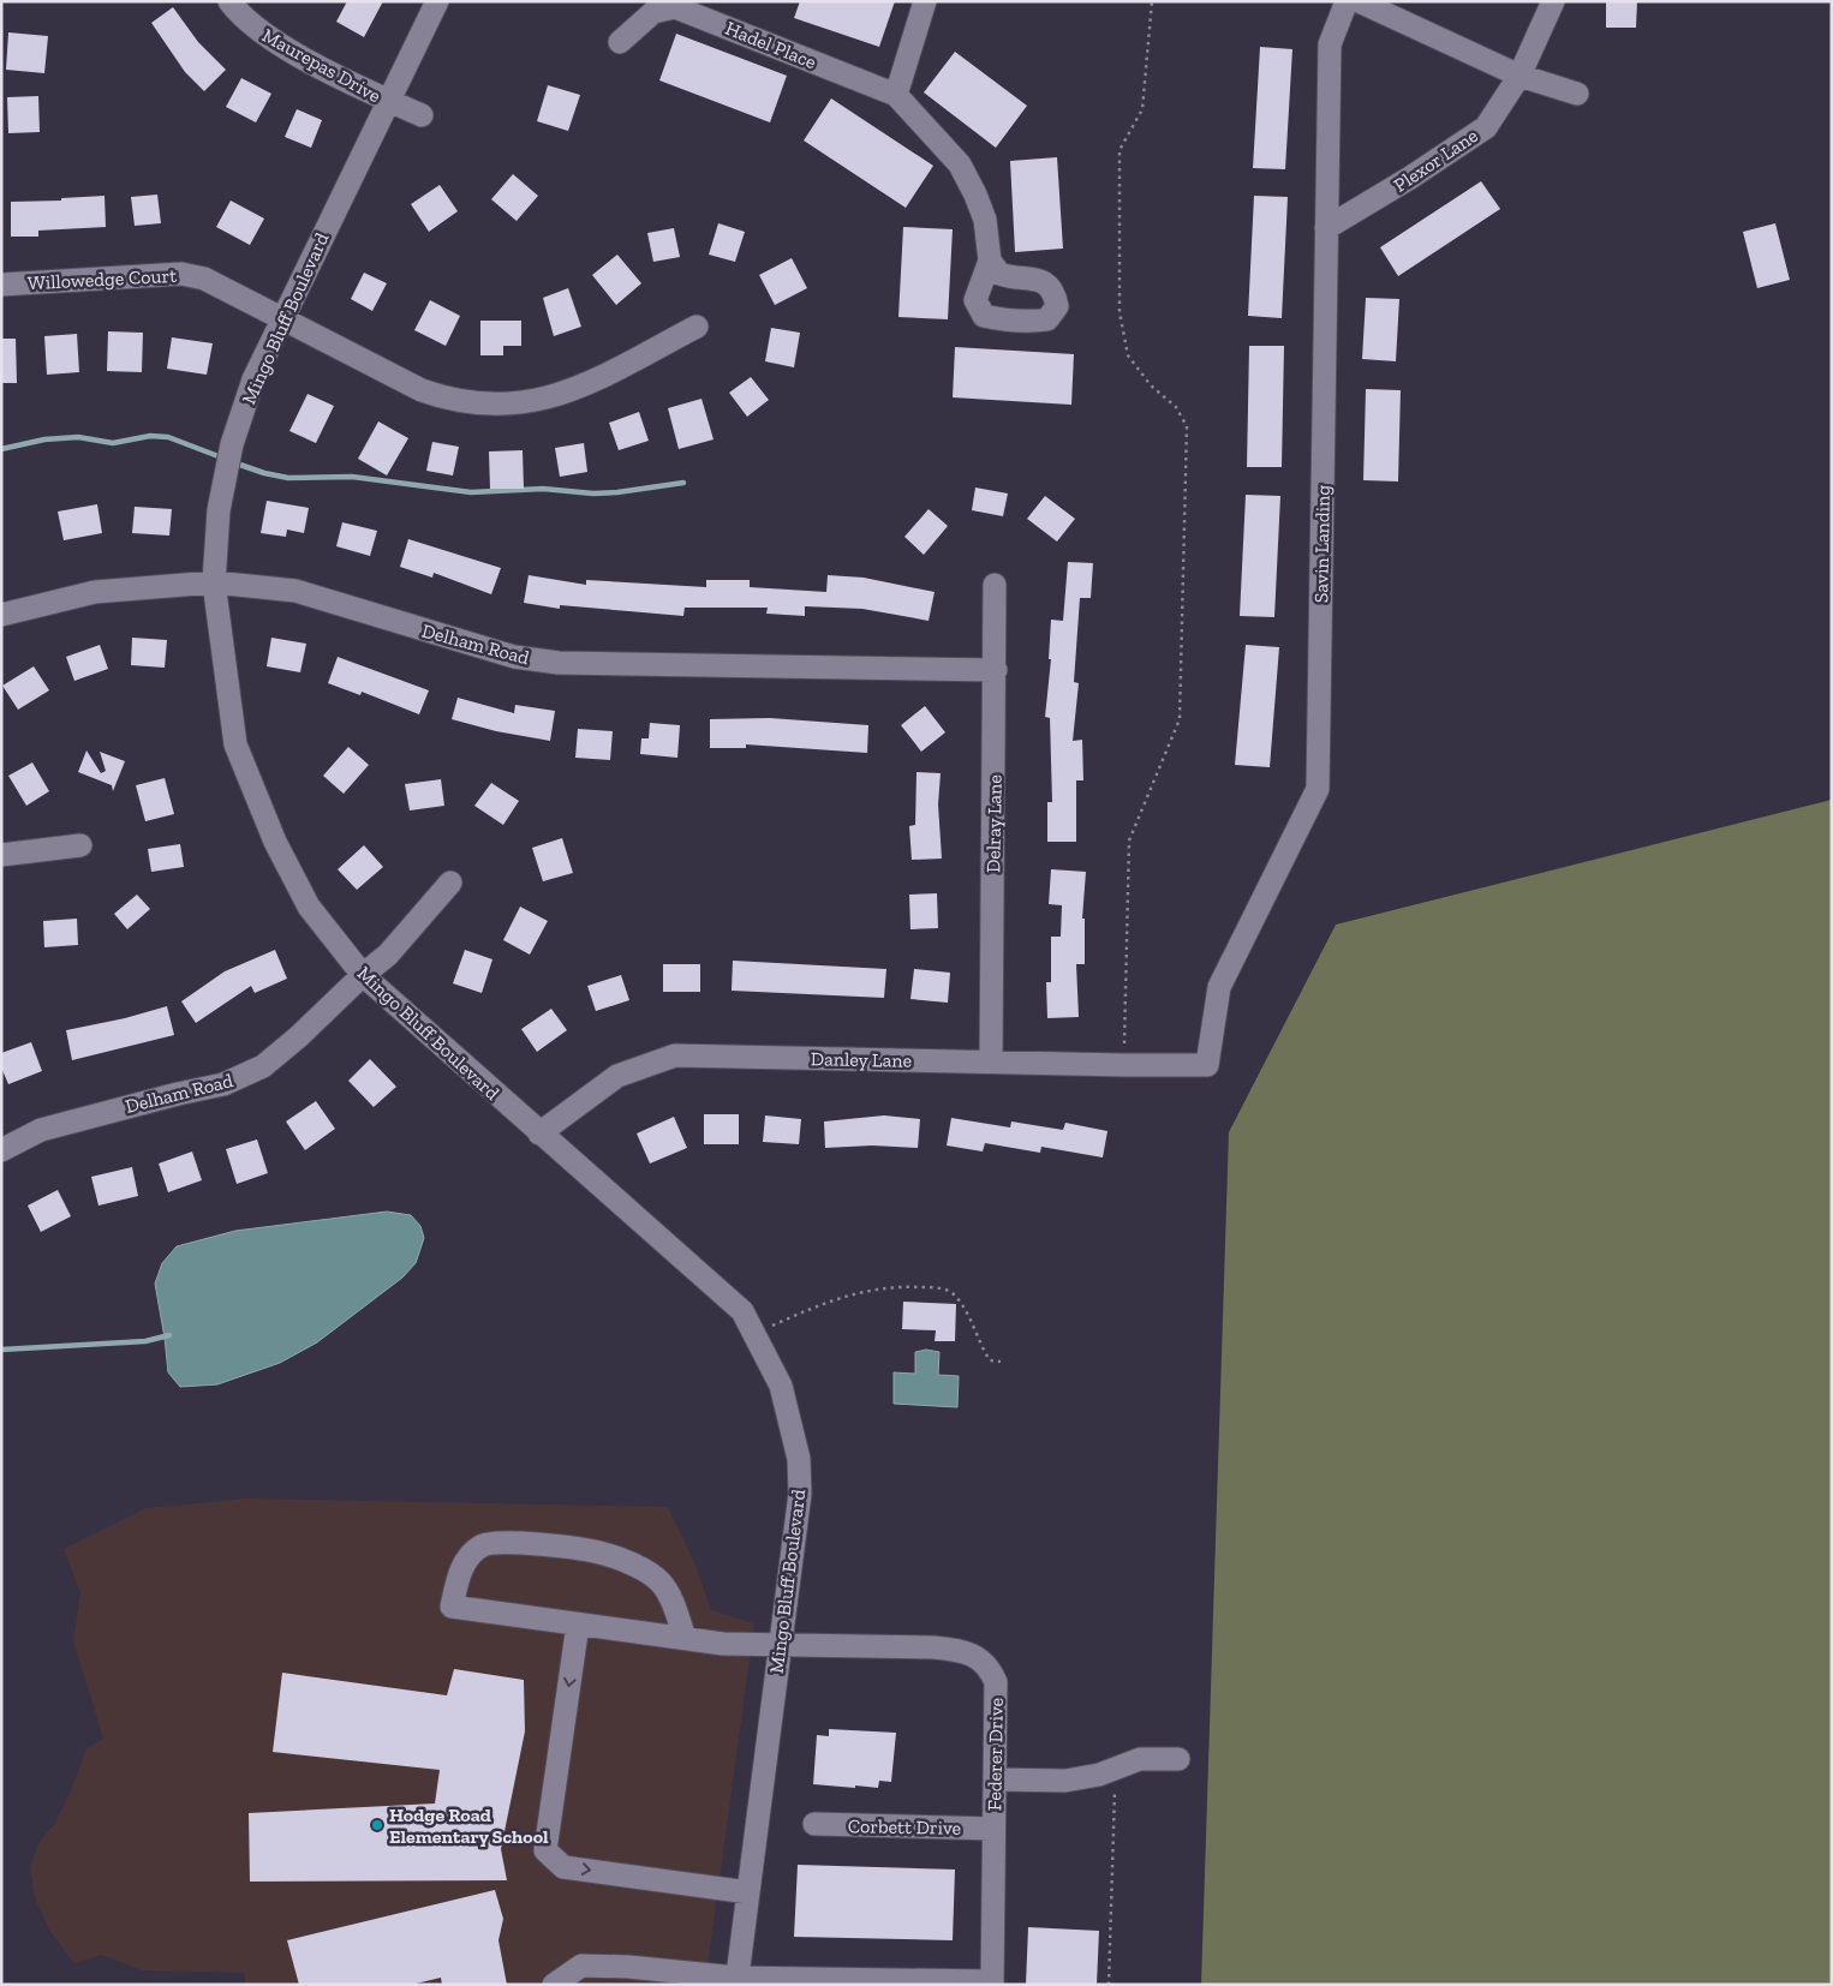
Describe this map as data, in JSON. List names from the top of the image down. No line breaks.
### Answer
{"streets":{"street":["Hadel Place","Maurepas Drive","Plexor Lane","Willowedge Court","Mingo Bluff Boulevard","Savin Landing","Delham Road","Delray Lane","Danley Lane","Federer Drive","Corbett Drive"]},"crossings":[["Maurepas Drive","Mingo Bluff Boulevard"],["Plexor Lane","Savin Landing"],["Willowedge Court","Mingo Bluff Boulevard"],["Mingo Bluff Boulevard","Delham Road"],["Mingo Bluff Boulevard","Danley Lane"],["Mingo Bluff Boulevard","Federer Drive"],["Savin Landing","Danley Lane"],["Delham Road","Delray Lane"],["Delray Lane","Danley Lane"],["Federer Drive","Corbett Drive"]],"places":["Hodge Road Elementary School"]}
